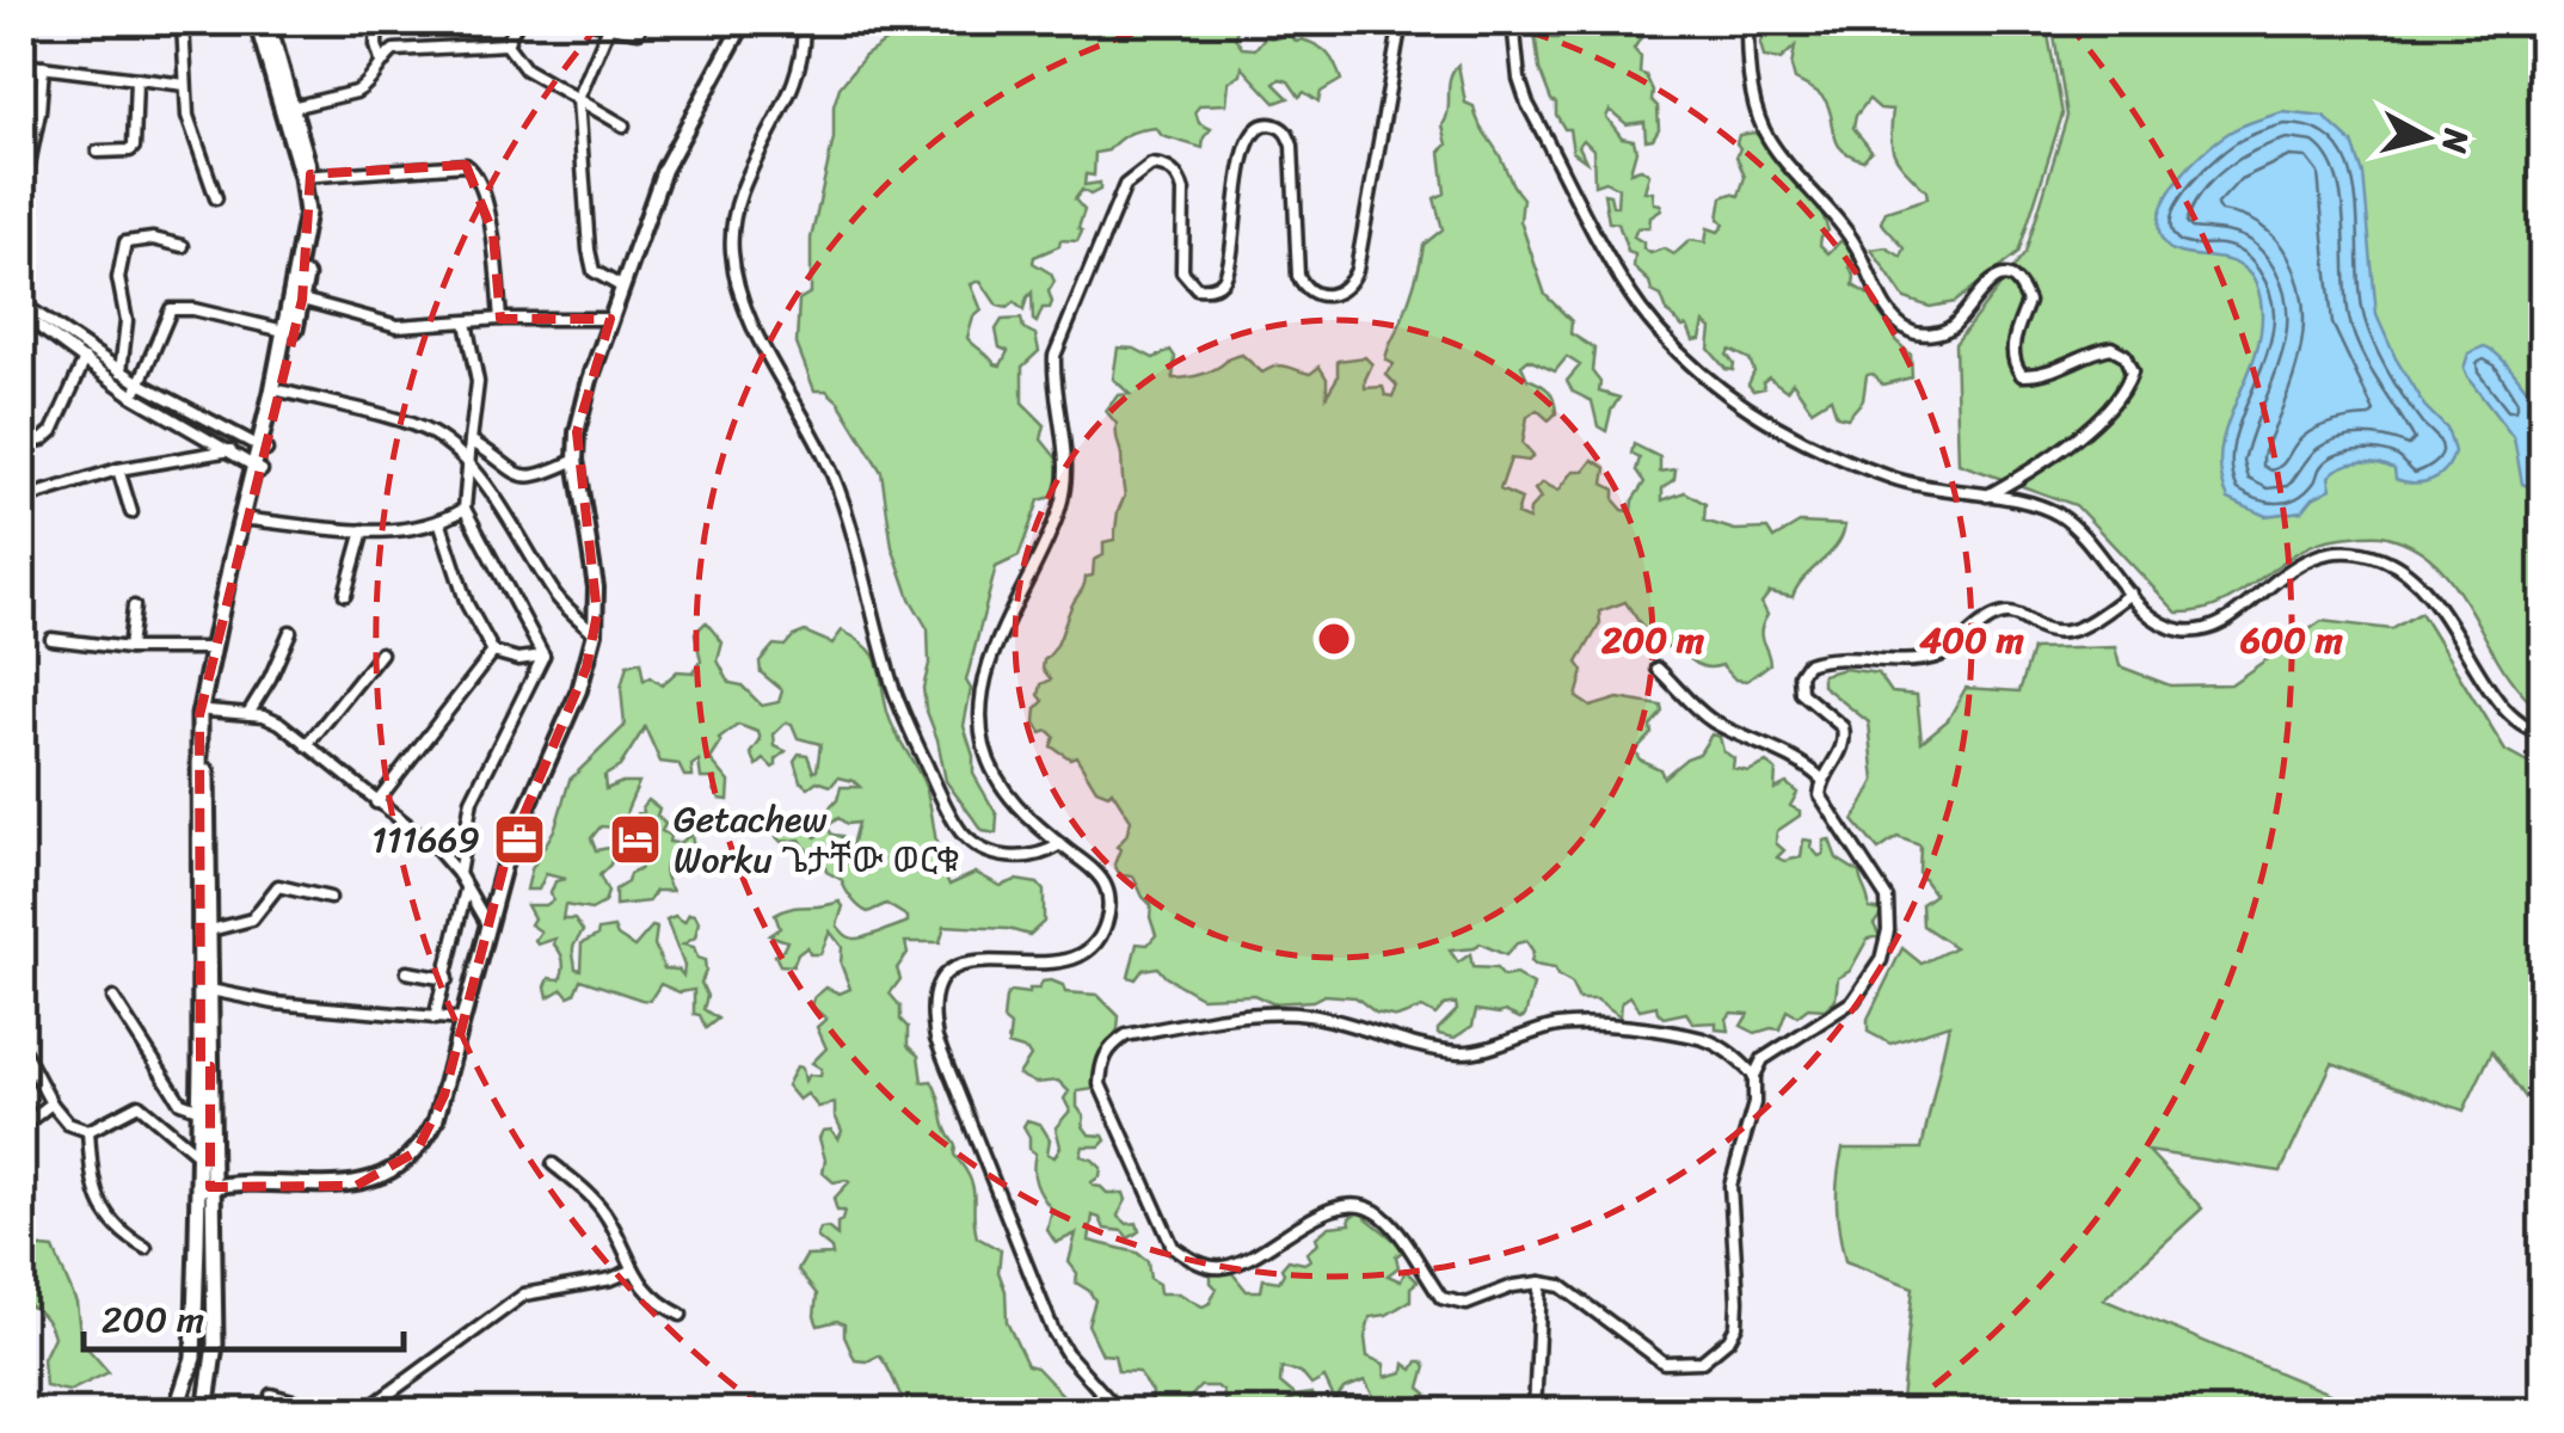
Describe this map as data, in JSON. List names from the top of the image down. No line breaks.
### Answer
{"places":{"office":["111669"],"hotel":["Getachew Worku ጌታቸው ወርቁ"]},"scale_bar":"200 m","north":"right","rings":["200 m","400 m","600 m"]}
